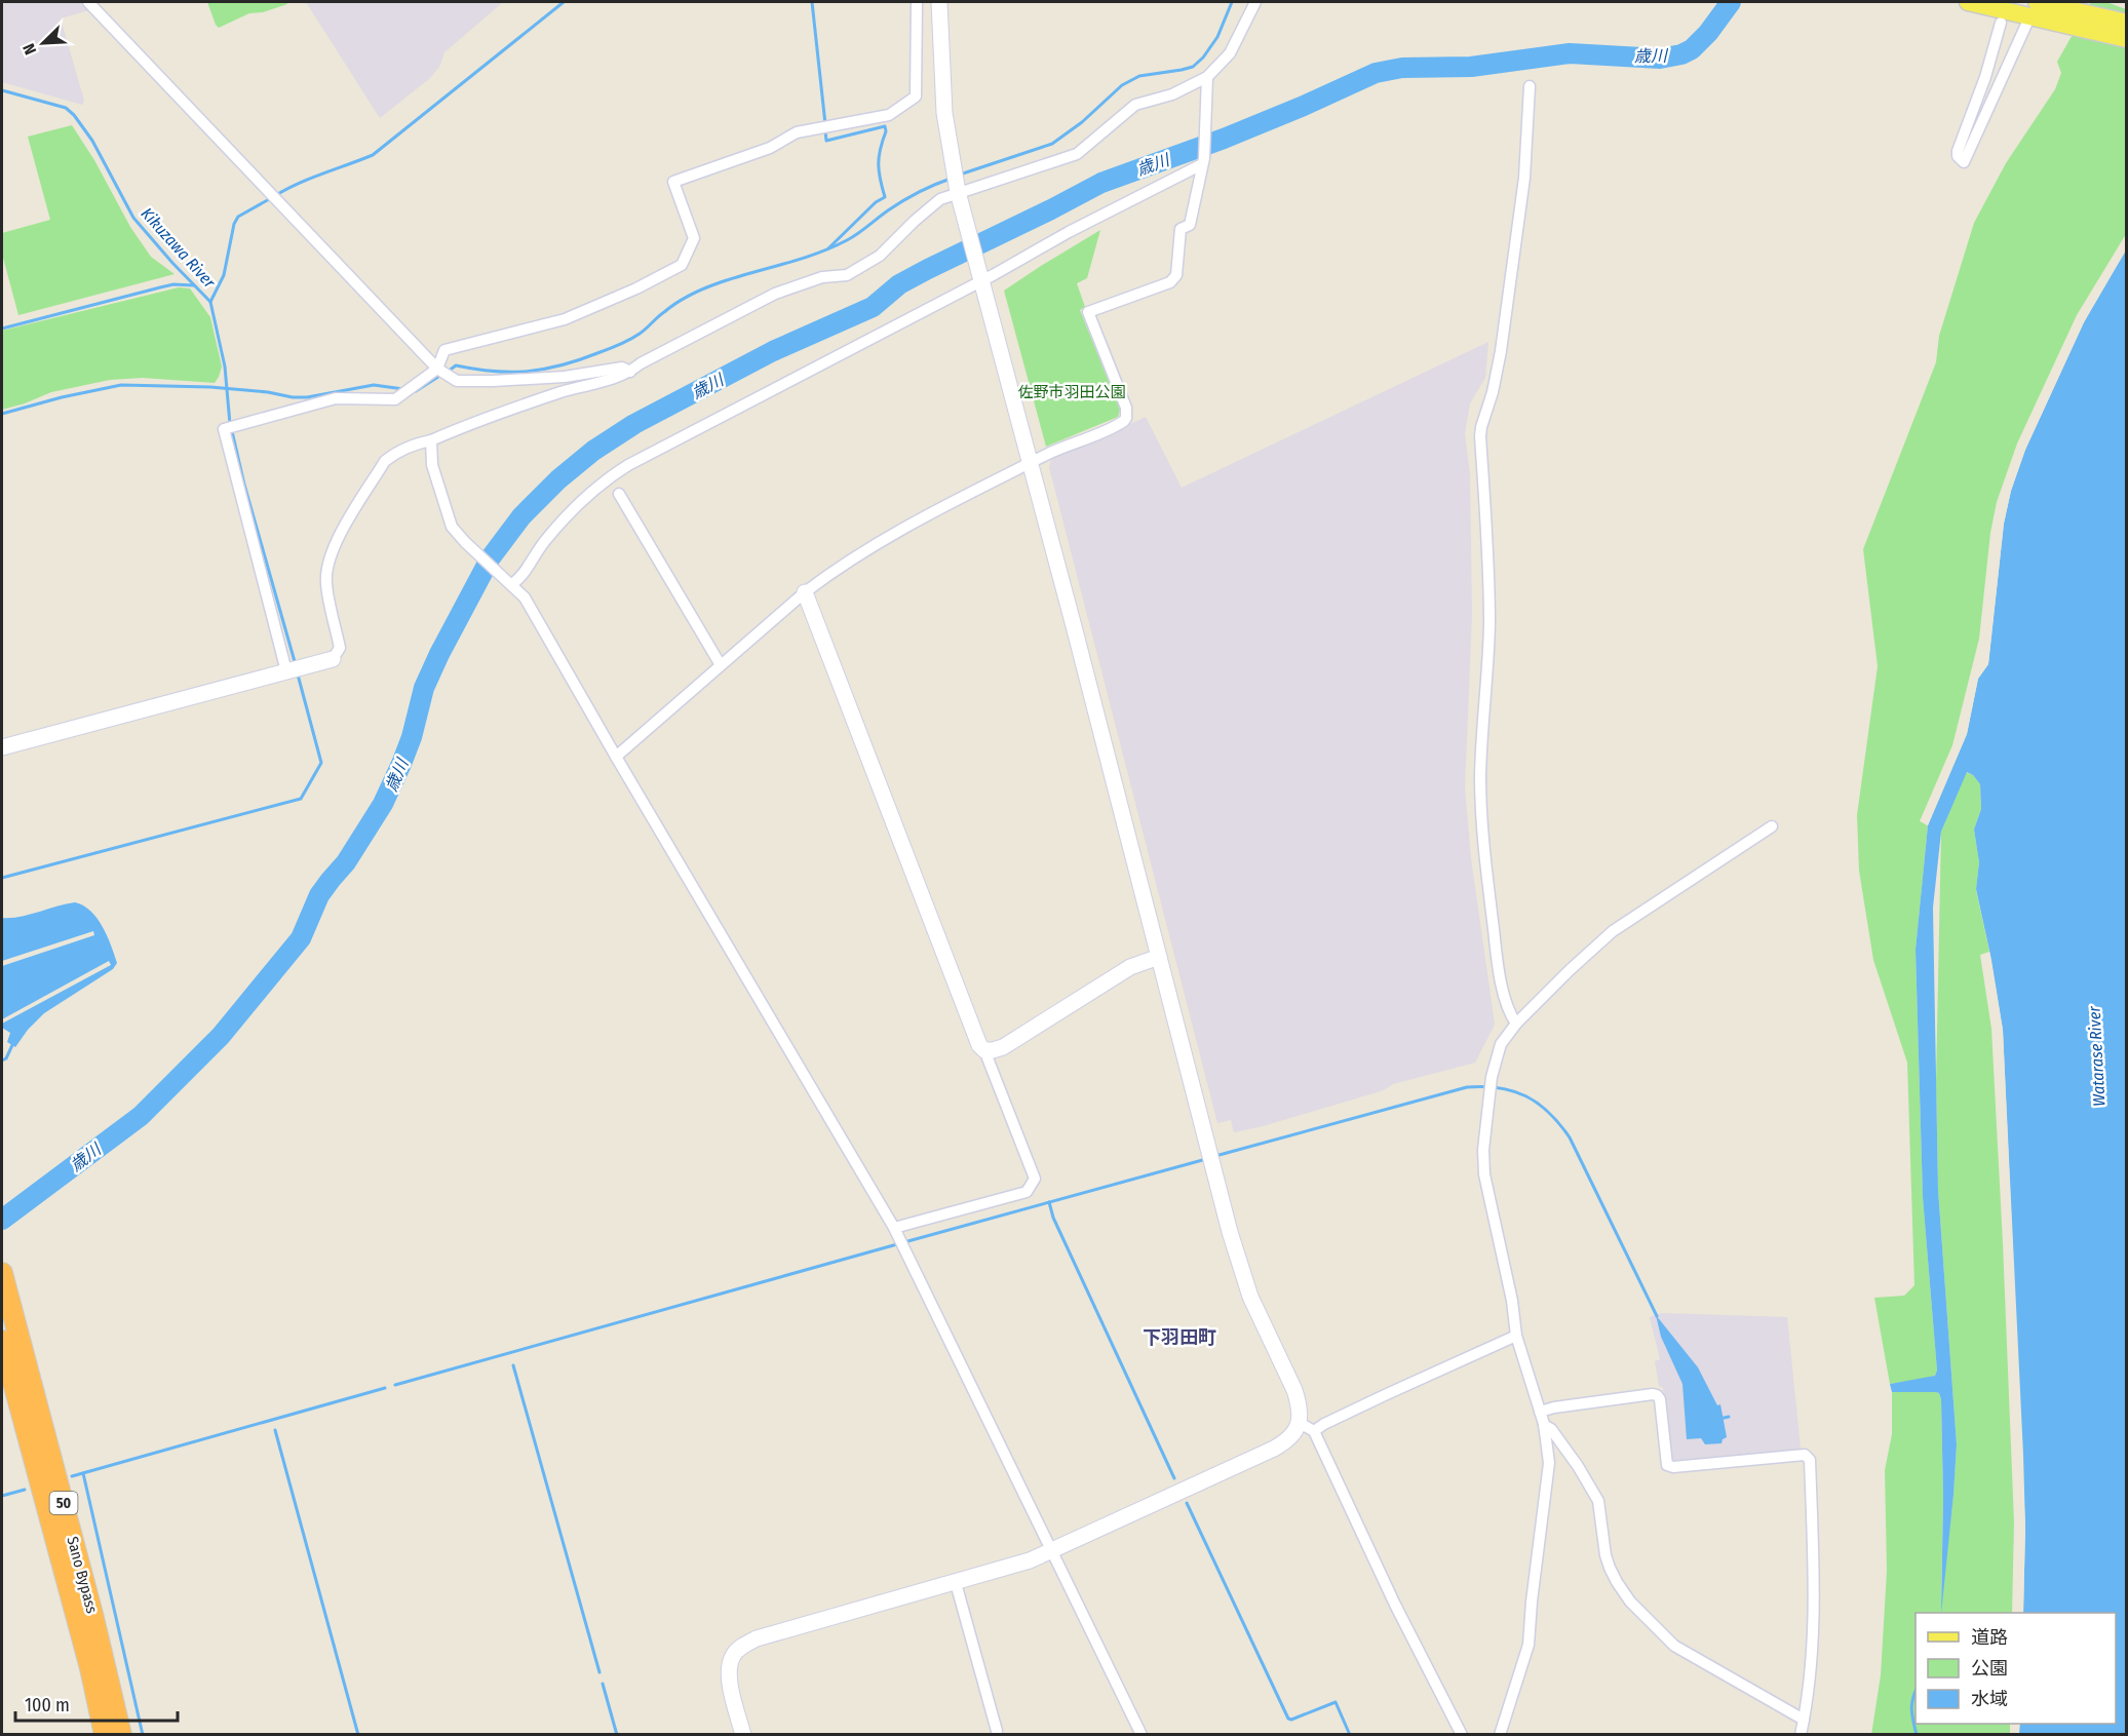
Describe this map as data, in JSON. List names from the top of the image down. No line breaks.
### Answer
{"streets":{"highway":["50","Sano Bypass"]},"districts":["下羽田町"],"water":["歳川","Kikuzawa River","Watarase River"],"parks":["佐野市羽田公園"],"legend":["道路","公園","水域"],"scale_bar":"100 m","north":"bottom left"}
